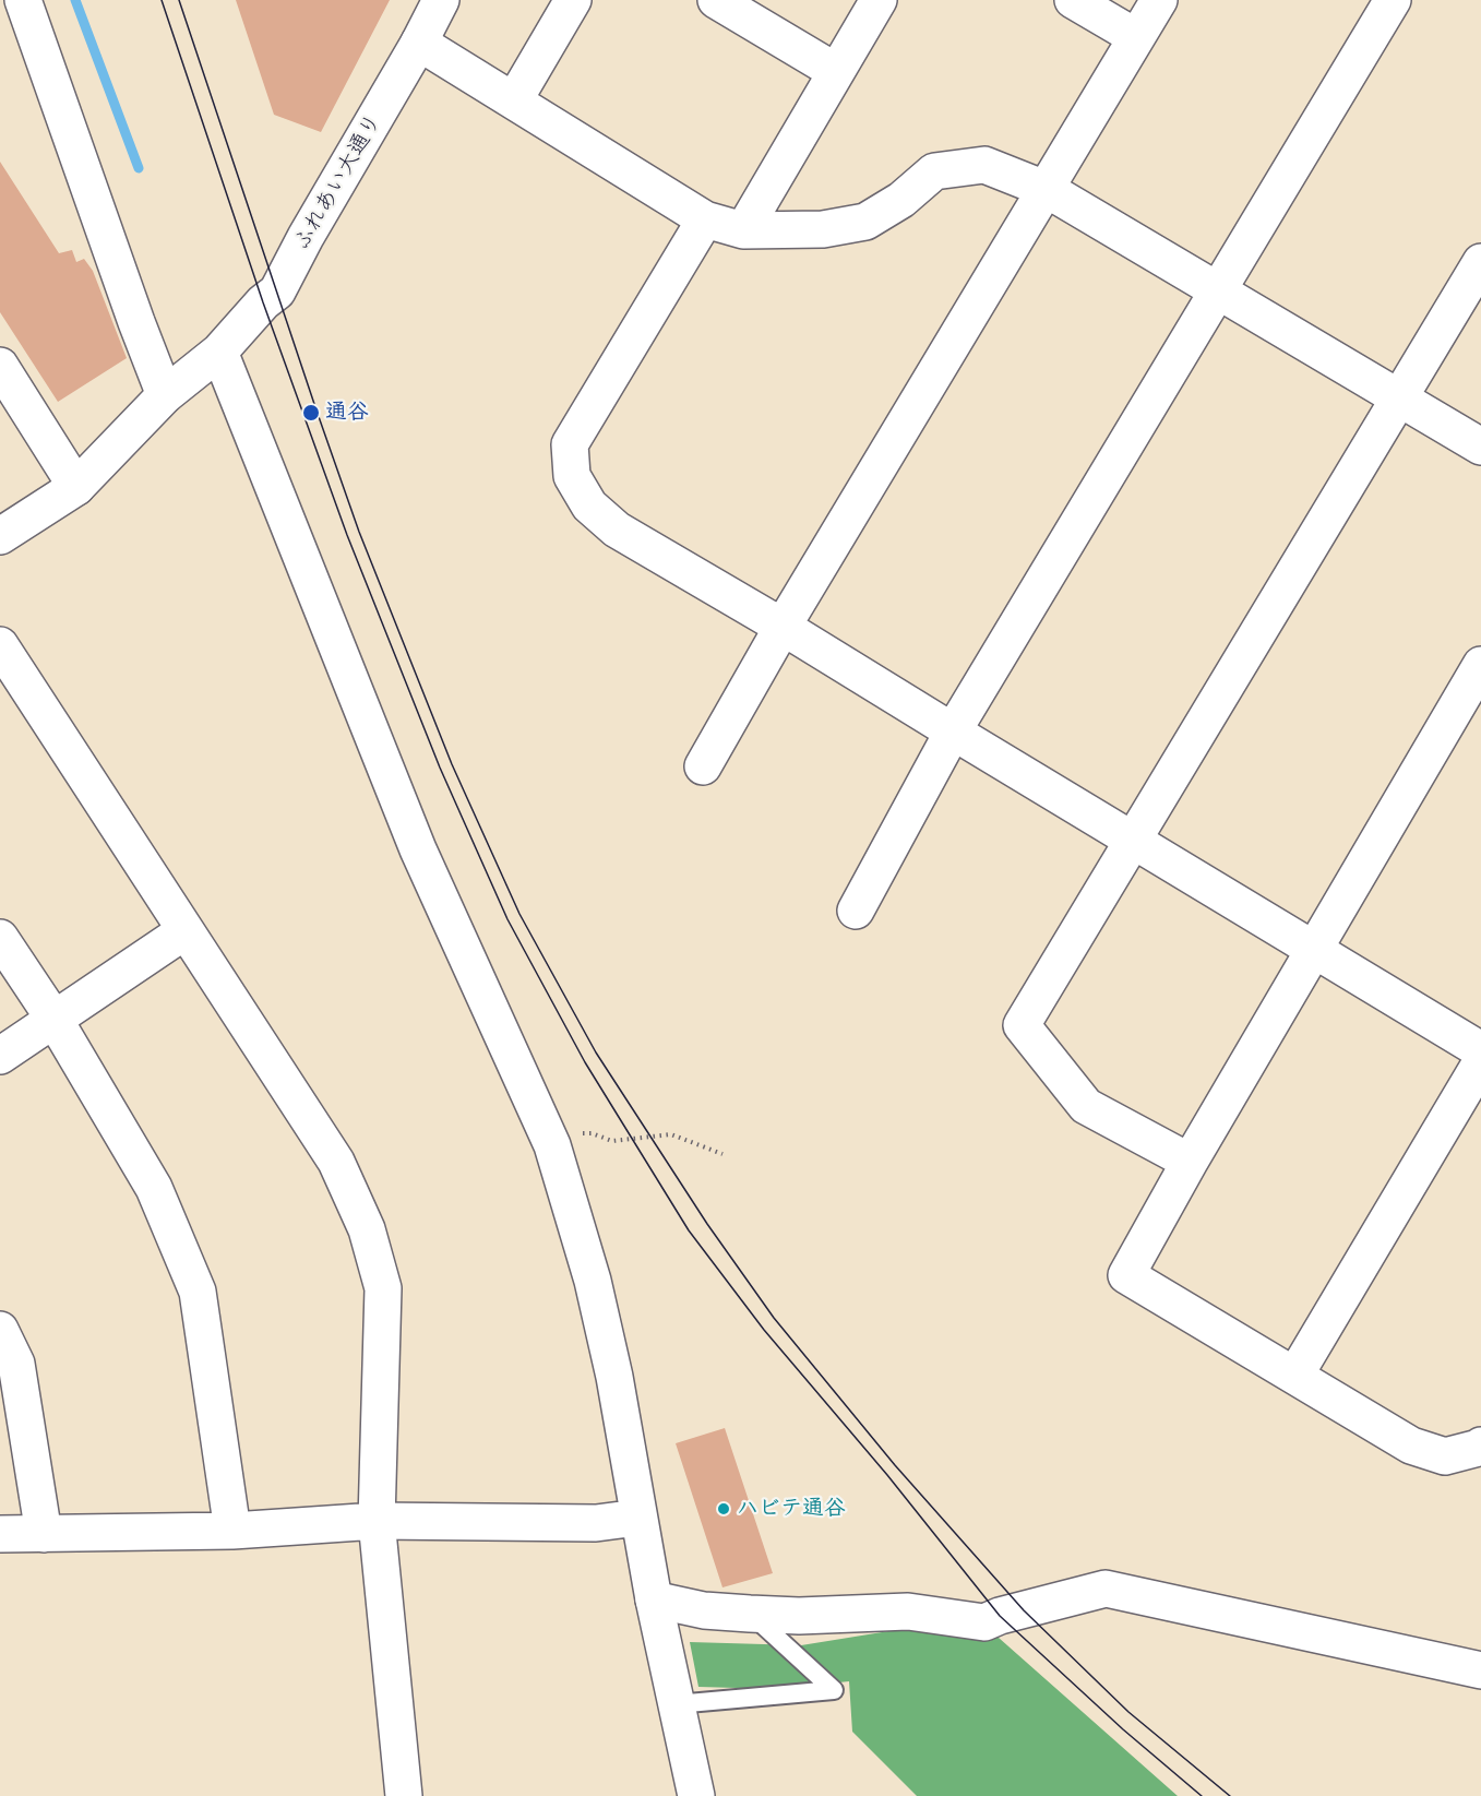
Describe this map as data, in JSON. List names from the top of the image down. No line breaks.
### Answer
{"streets":{"street":["ふれあい大通り"]},"places":["通谷","ハビテ通谷"]}
